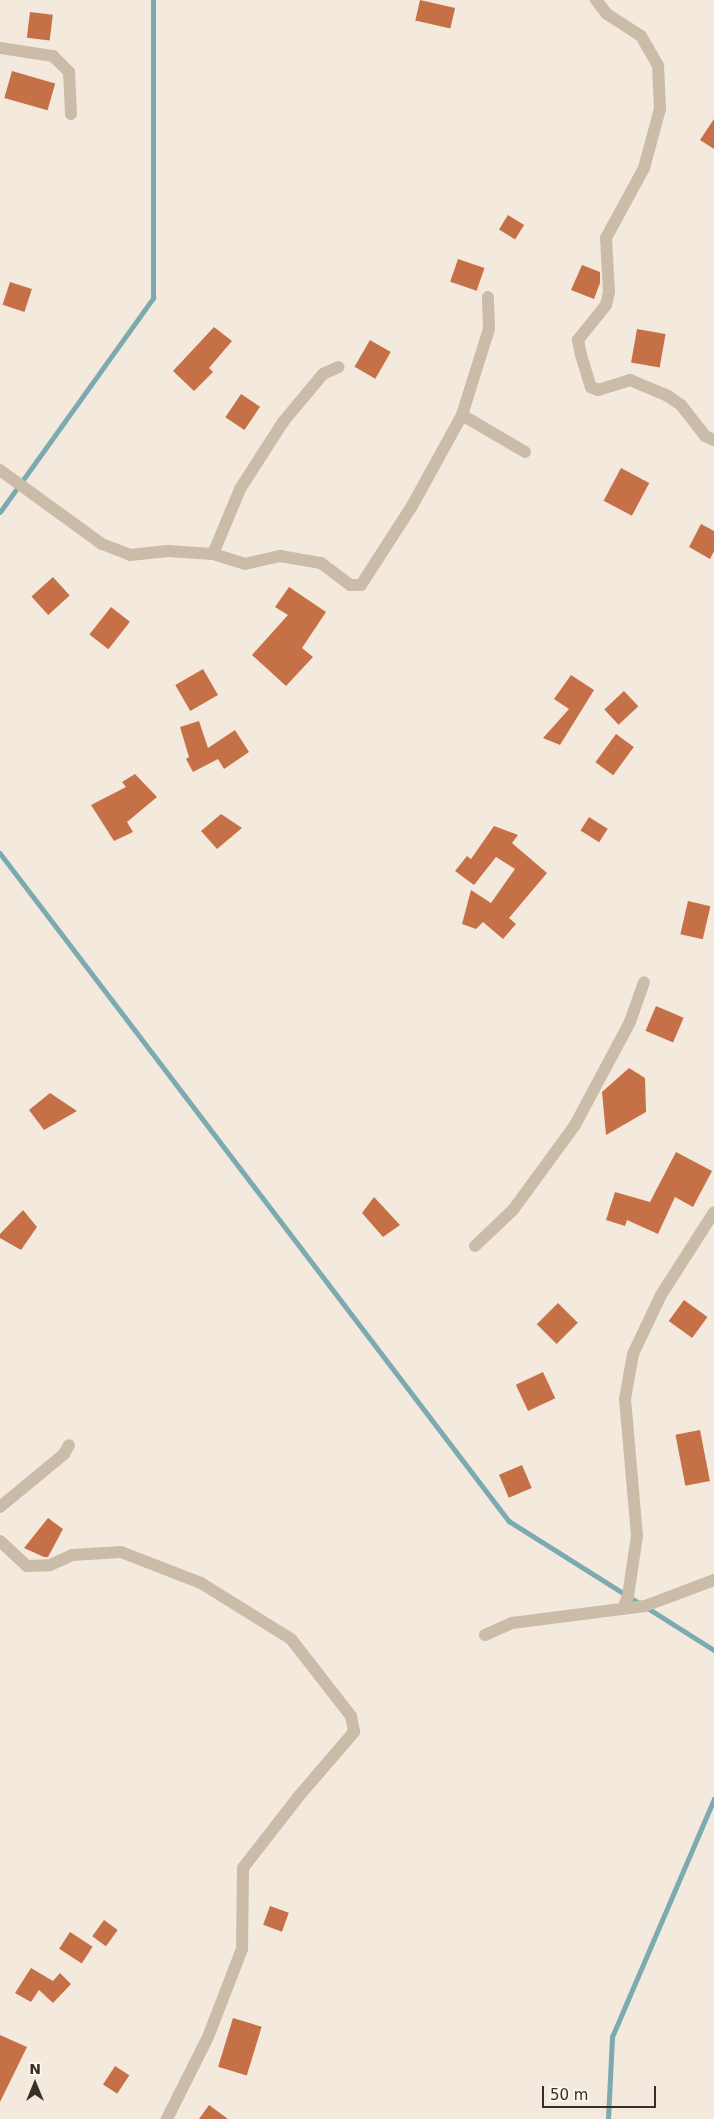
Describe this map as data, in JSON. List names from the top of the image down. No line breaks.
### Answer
{"scale_bar":"50 m","north":"top"}
